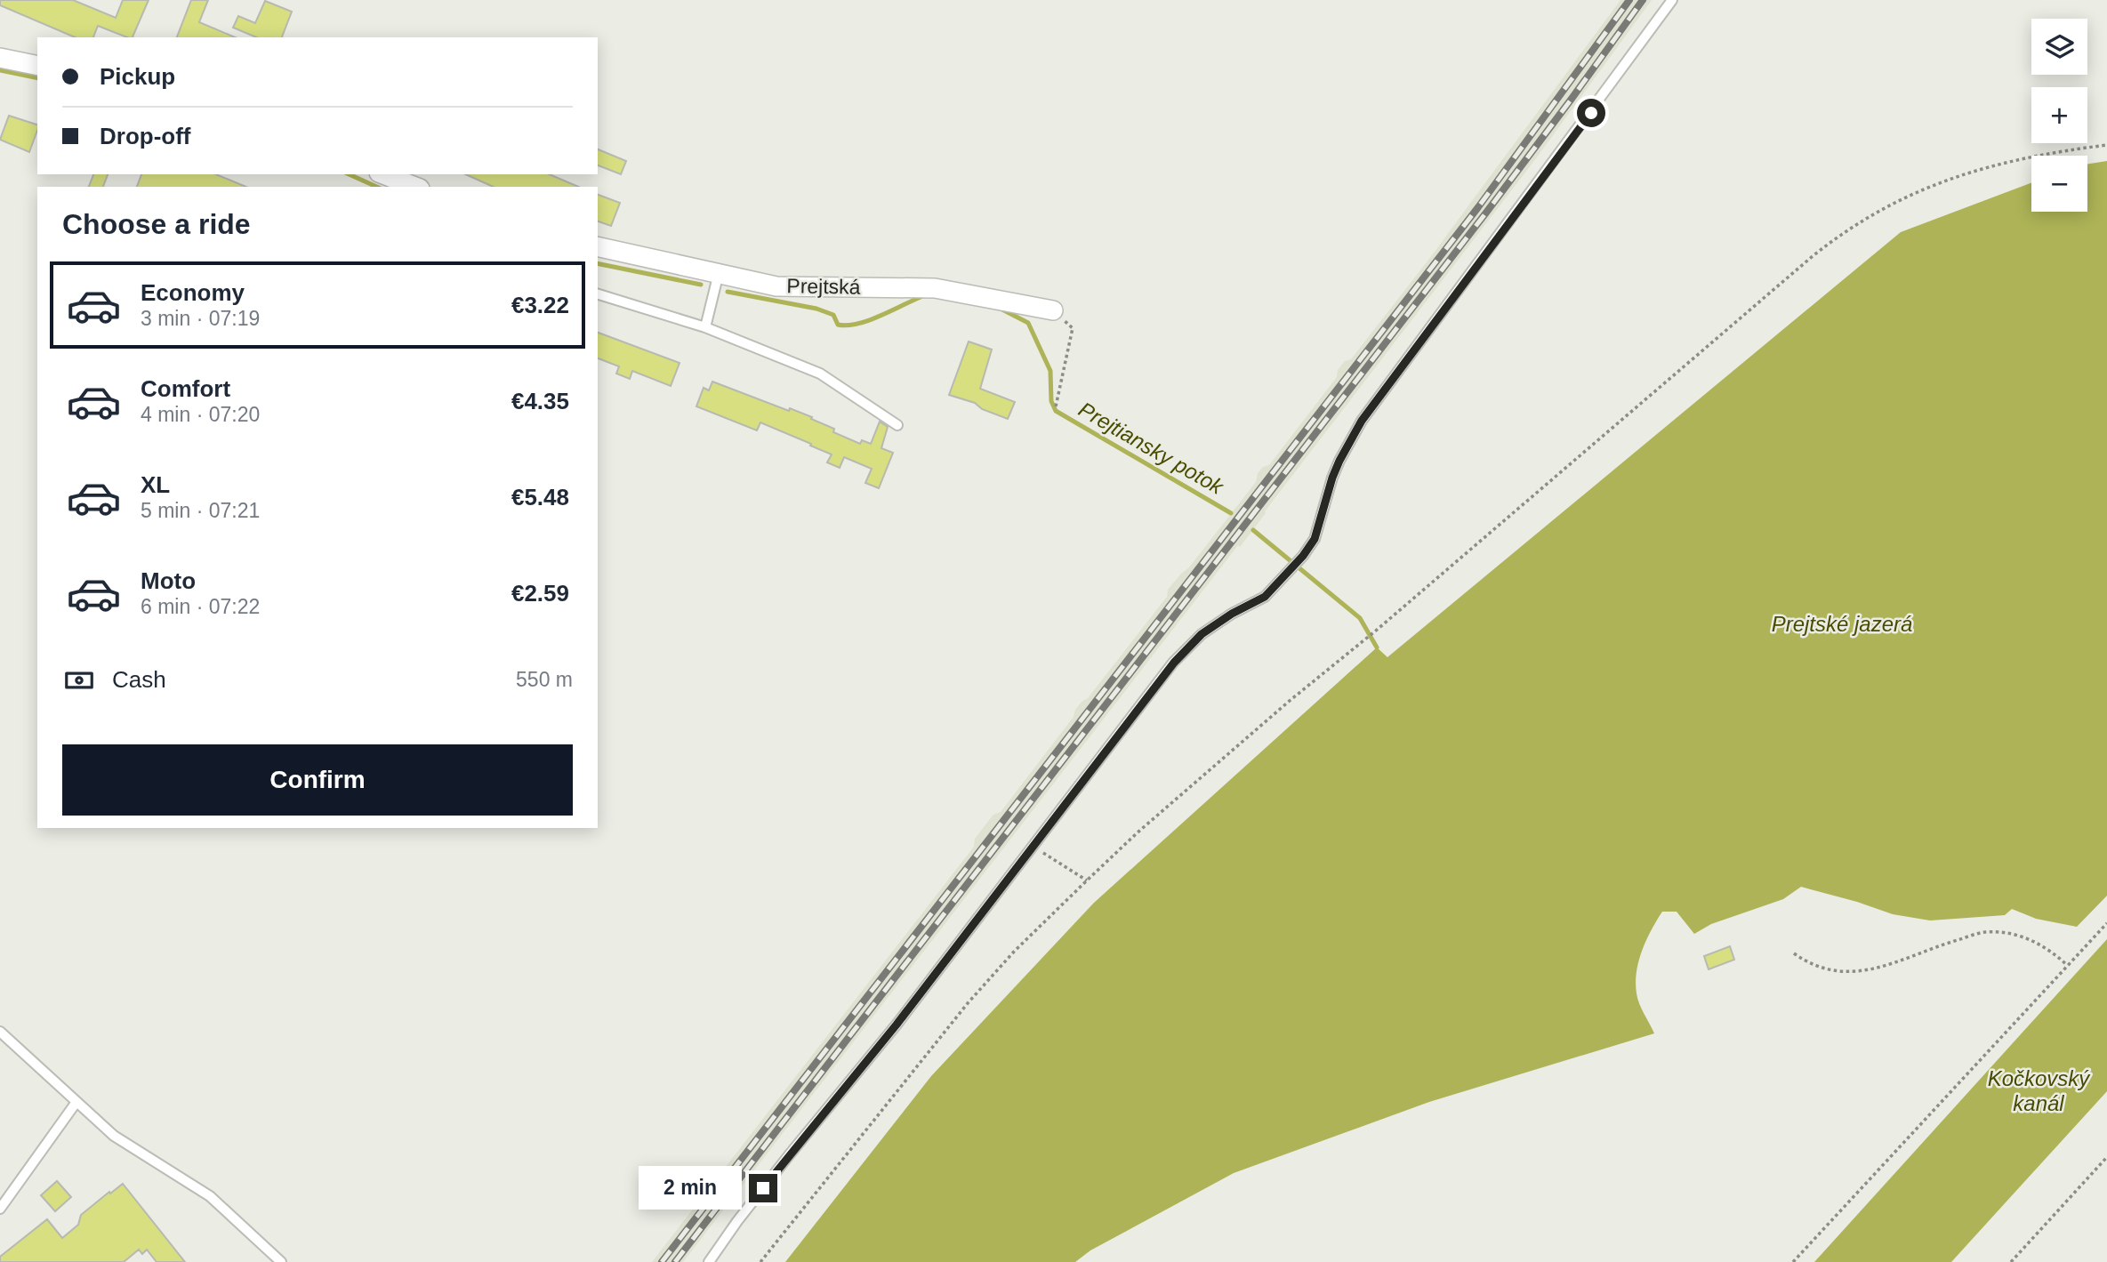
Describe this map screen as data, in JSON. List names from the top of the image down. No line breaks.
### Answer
{"streets":{"street":["Prejtská"]},"water":["Prejtiansky potok","Prejtské jazerá","Kočkovský kanál"],"page":{"map_buttons":["+","−"],"banner":["Pickup","Drop-off"],"heading":"Choose a ride","list":[{"name":"Economy","note":"3 min · 07:19","value":"€3.22"},{"name":"Comfort","note":"4 min · 07:20","value":"€4.35"},{"name":"XL","note":"5 min · 07:21","value":"€5.48"},{"name":"Moto","note":"6 min · 07:22","value":"€2.59"}],"pay":["Cash","550 m"],"buttons":"Confirm","bubble":"2 min"}}
